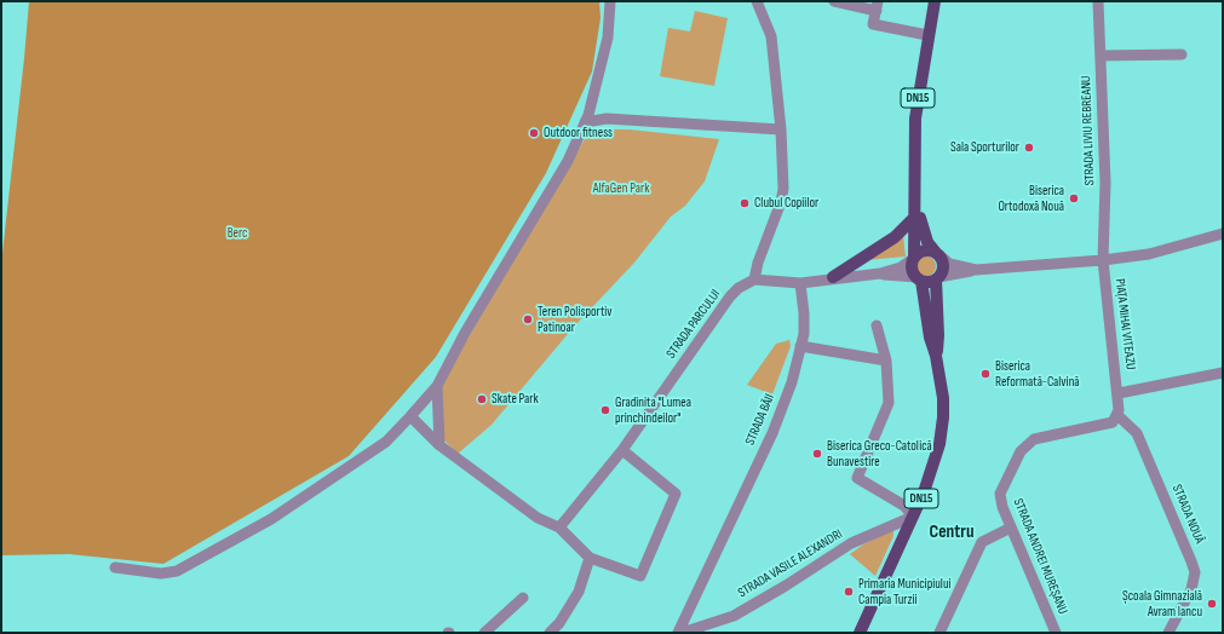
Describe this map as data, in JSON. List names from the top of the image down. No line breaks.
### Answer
{"streets":{"main road":["DN15"],"street":["STRADA LIVIU REBREANU","STRADA PARCULUI","PIAȚA MIHAI VITEAZU","STRADA BĂII","STRADA NOUĂ","STRADA ANDREI MUREȘANU","STRADA VASILE ALEXANDRI"]},"crossings":[["DN15","STRADA VASILE ALEXANDRI"],["STRADA LIVIU REBREANU","PIAȚA MIHAI VITEAZU"],["STRADA NOUĂ","STRADA ANDREI MUREȘANU"]],"districts":["Centru"],"parks":["AlfaGen Park","Berc"],"places":["Outdoor fitness","Sala Sporturilor","Biserica Ortodoxă Nouă","Clubul Copiilor","Teren Polisportiv Patinoar","Biserica Reformată-Calvină","Skate Park","Gradinita \"Lumea princhindeilor\"","Biserica Greco-Catolică Bunavestire","Primaria Municipiului Campia Turzii","Școala Gimnazială Avram Iancu"]}
